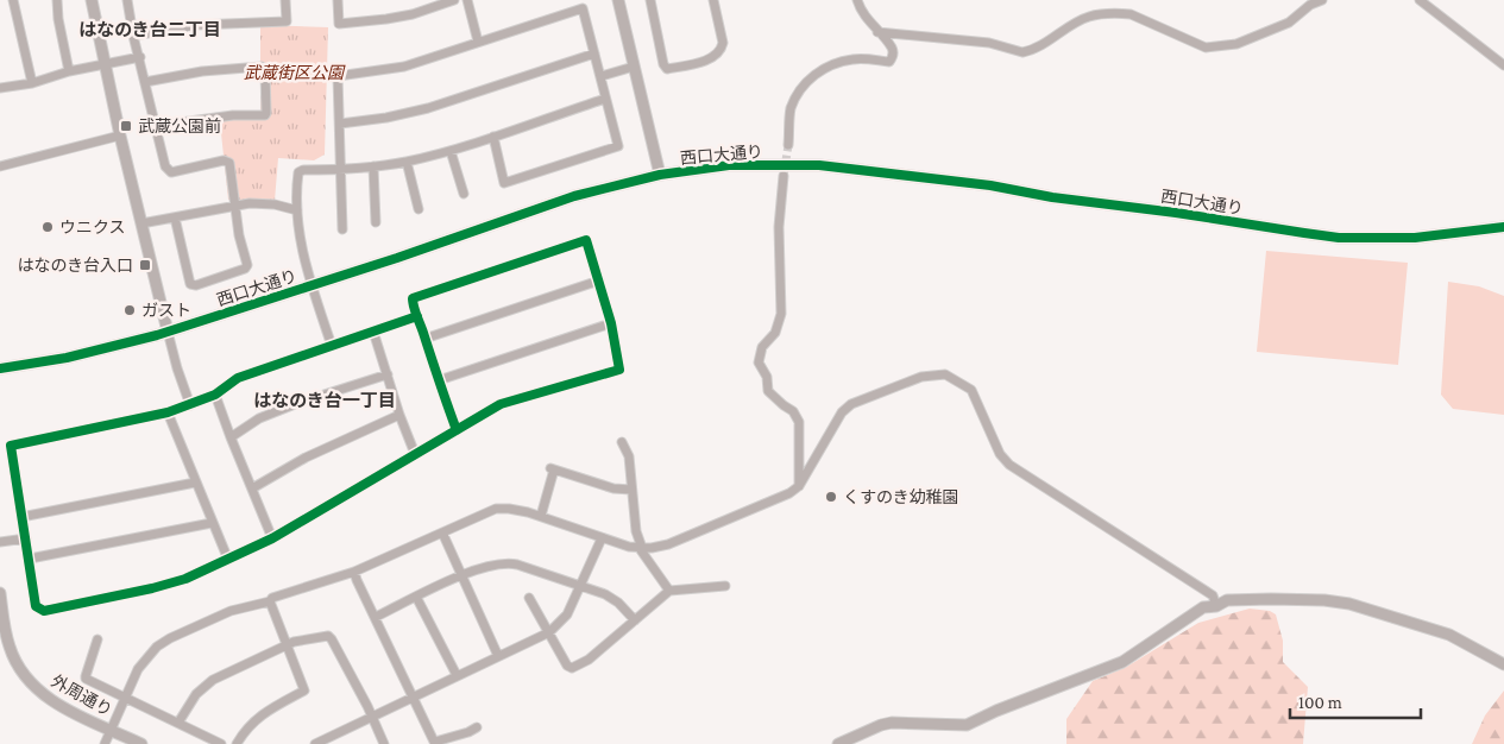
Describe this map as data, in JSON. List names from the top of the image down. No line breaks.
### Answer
{"streets":{"street":["西口大通り","外周通り"]},"districts":["はなのき台二丁目","はなのき台一丁目"],"parks":["武蔵街区公園"],"places":{"transit":["武蔵公園前","はなのき台入口"],"other":["ウニクス","ガスト","くすのき幼稚園"]},"scale_bar":"100 m"}
